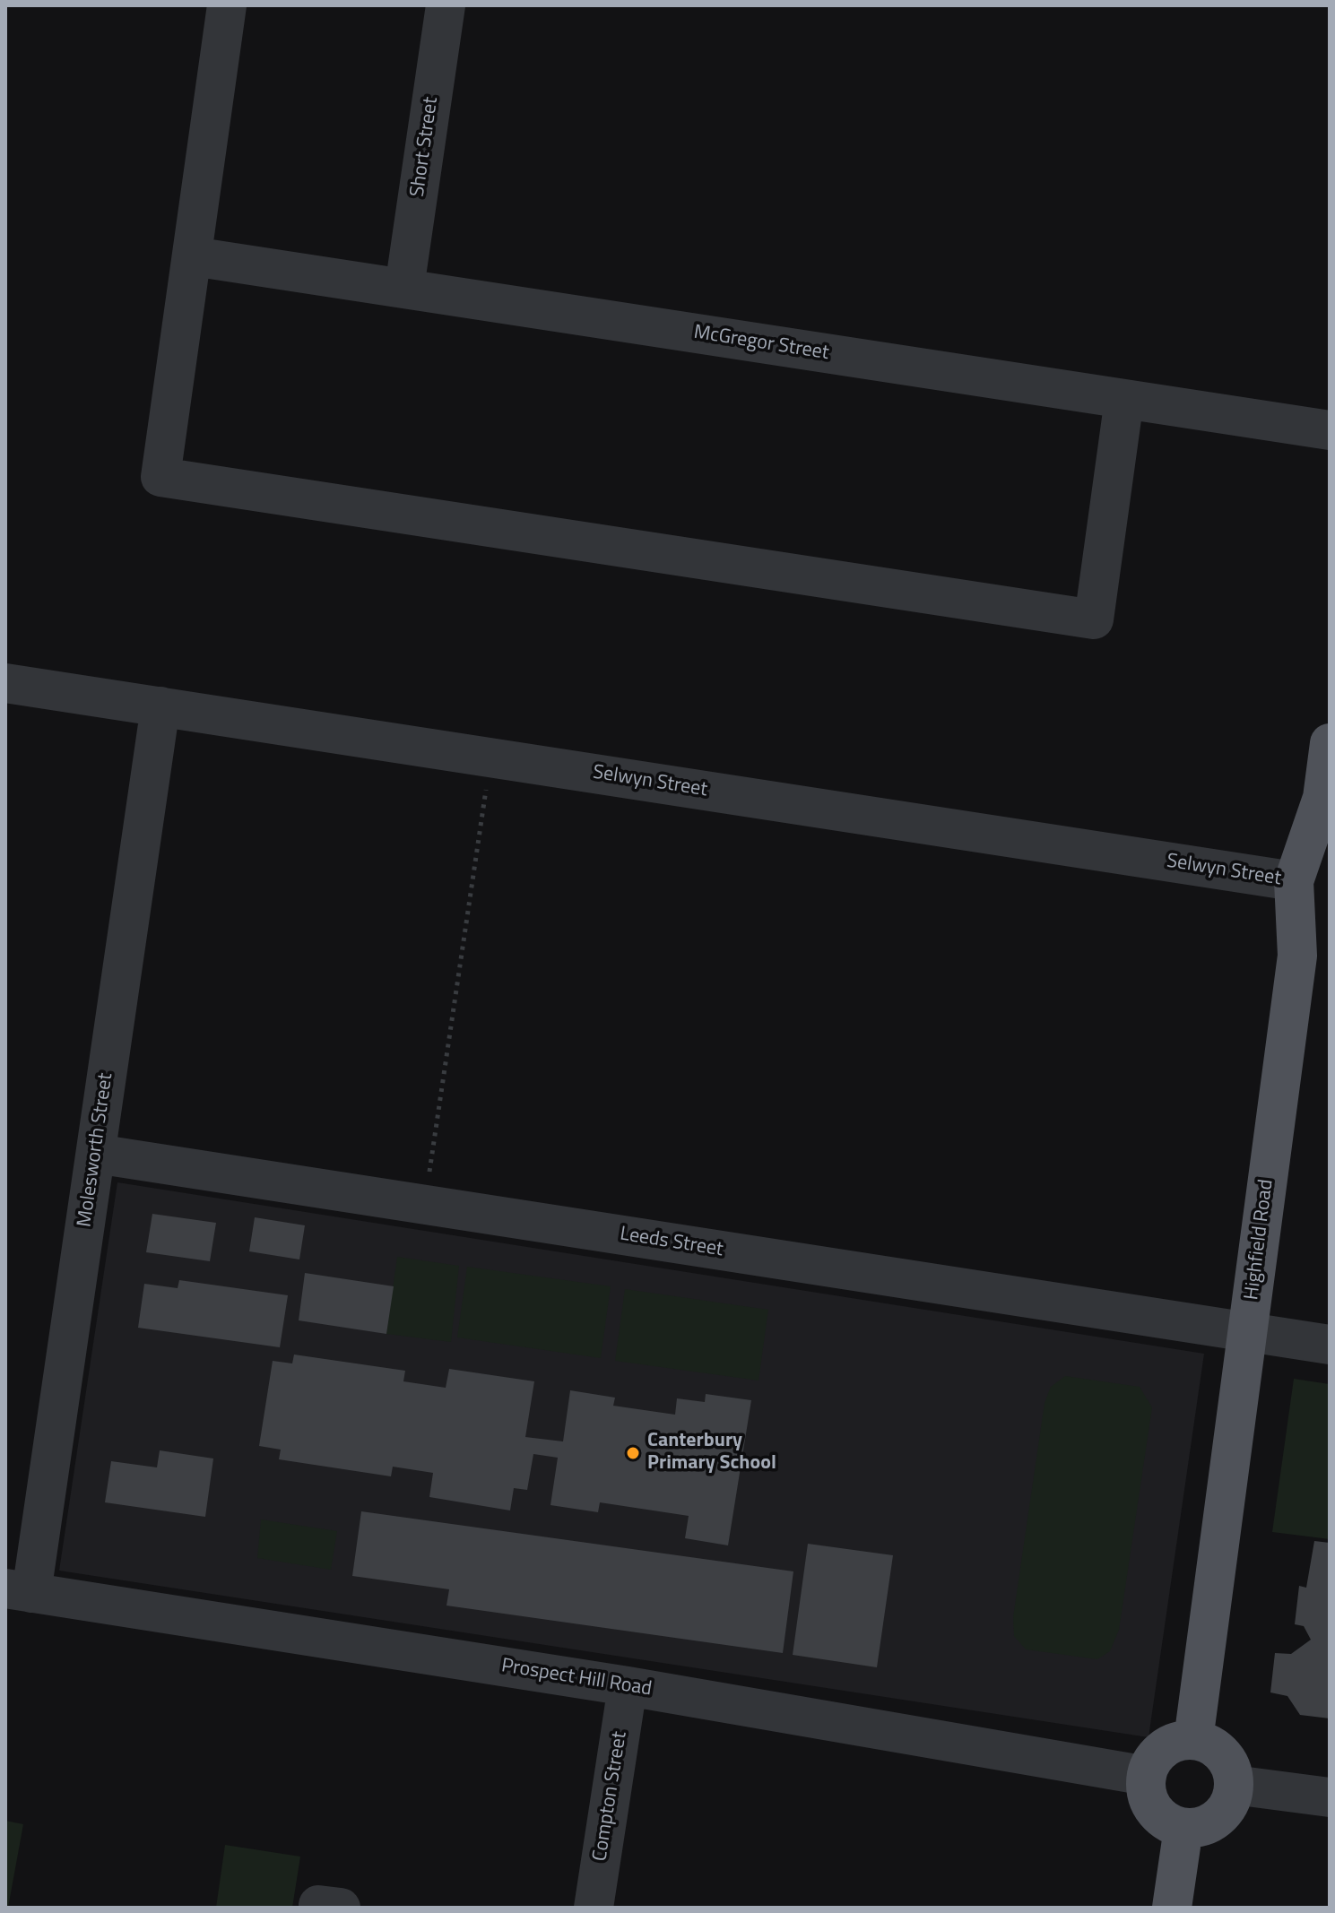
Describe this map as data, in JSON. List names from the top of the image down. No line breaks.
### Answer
{"streets":{"main road":["Highfield Road"],"street":["Short Street","McGregor Street","Selwyn Street","Molesworth Street","Leeds Street","Prospect Hill Road","Compton Street"]},"crossings":[["Short Street","McGregor Street"],["Selwyn Street","Molesworth Street"],["Selwyn Street","Highfield Road"],["Molesworth Street","Leeds Street"],["Molesworth Street","Prospect Hill Road"],["Highfield Road","Leeds Street"],["Highfield Road","Prospect Hill Road"],["Prospect Hill Road","Compton Street"]],"places":["Canterbury Primary School"]}
